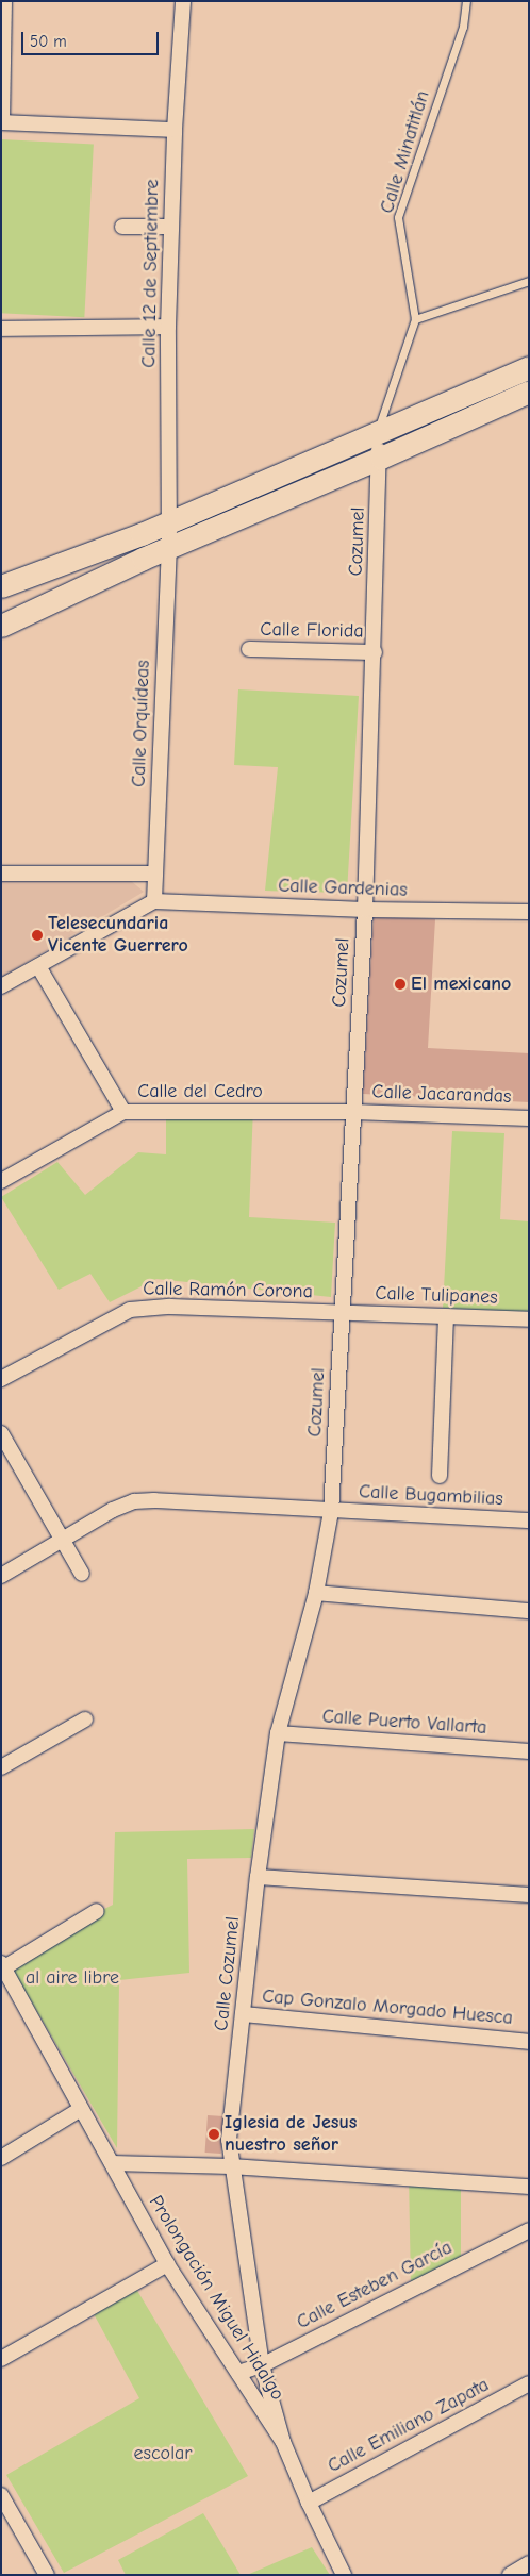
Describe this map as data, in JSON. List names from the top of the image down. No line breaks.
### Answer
{"streets":{"street":["Calle 12 de Septiembre","Cozumel","Calle Florida","Calle Orquídeas","Calle Gardenias","Calle del Cedro","Calle Jacarandas","Calle Ramón Corona","Calle Tulipanes","Calle Bugambilias","Calle Puerto Vallarta","Calle Cozumel","Cap Gonzalo Morgado Huesca","Calle Esteben García","Prolongación Miguel Hidalgo","Calle Emiliano Zapata"],"lane":["Calle Minatitlán"]},"crossings":[["Calle Minatitlán","Cozumel"],["Calle 12 de Septiembre","Calle Orquídeas"],["Cozumel","Calle Florida"],["Cozumel","Calle Gardenias"],["Cozumel","Calle del Cedro"],["Cozumel","Calle Jacarandas"],["Cozumel","Calle Ramón Corona"],["Cozumel","Calle Tulipanes"],["Cozumel","Calle Bugambilias"],["Cozumel","Calle Cozumel"],["Calle Orquídeas","Calle Gardenias"],["Calle del Cedro","Calle Jacarandas"],["Calle Ramón Corona","Calle Tulipanes"],["Calle Bugambilias","Calle Cozumel"],["Calle Puerto Vallarta","Calle Cozumel"],["Calle Cozumel","Cap Gonzalo Morgado Huesca"],["Calle Cozumel","Calle Esteben García"],["Calle Cozumel","Prolongación Miguel Hidalgo"],["Calle Esteben García","Prolongación Miguel Hidalgo"],["Prolongación Miguel Hidalgo","Calle Emiliano Zapata"]],"parks":["al aire libre","escolar"],"places":["Telesecundaria Vicente Guerrero","El mexicano","Iglesia de Jesus nuestro señor"],"scale_bar":"50 m"}
